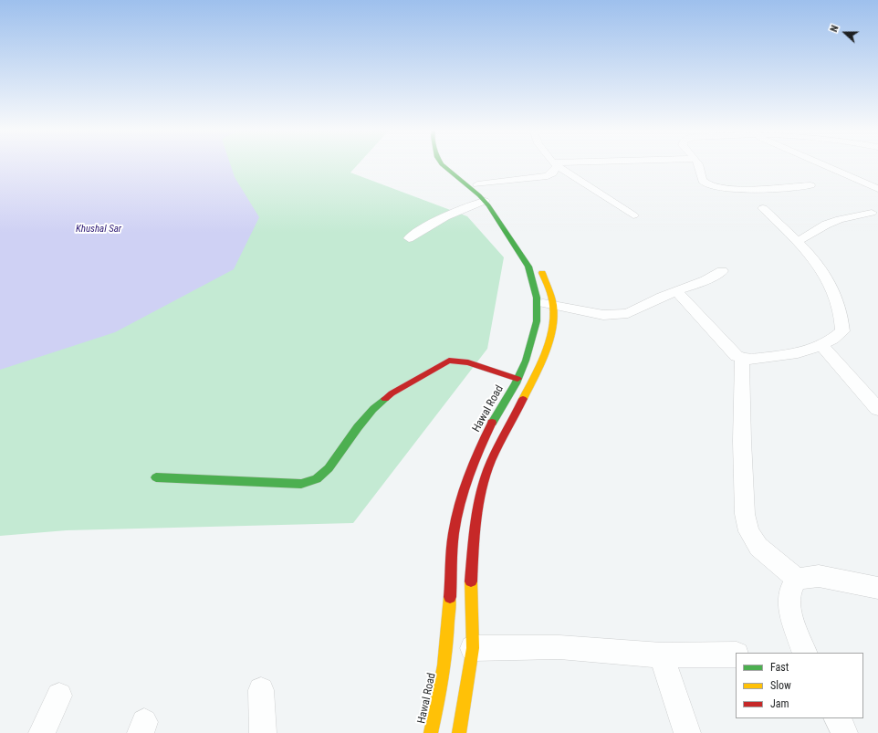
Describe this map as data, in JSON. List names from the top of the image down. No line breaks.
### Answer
{"streets":{"main road":["Hawal Road"]},"water":["Khushal Sar"],"legend":["Fast","Slow","Jam"],"north":"left"}
